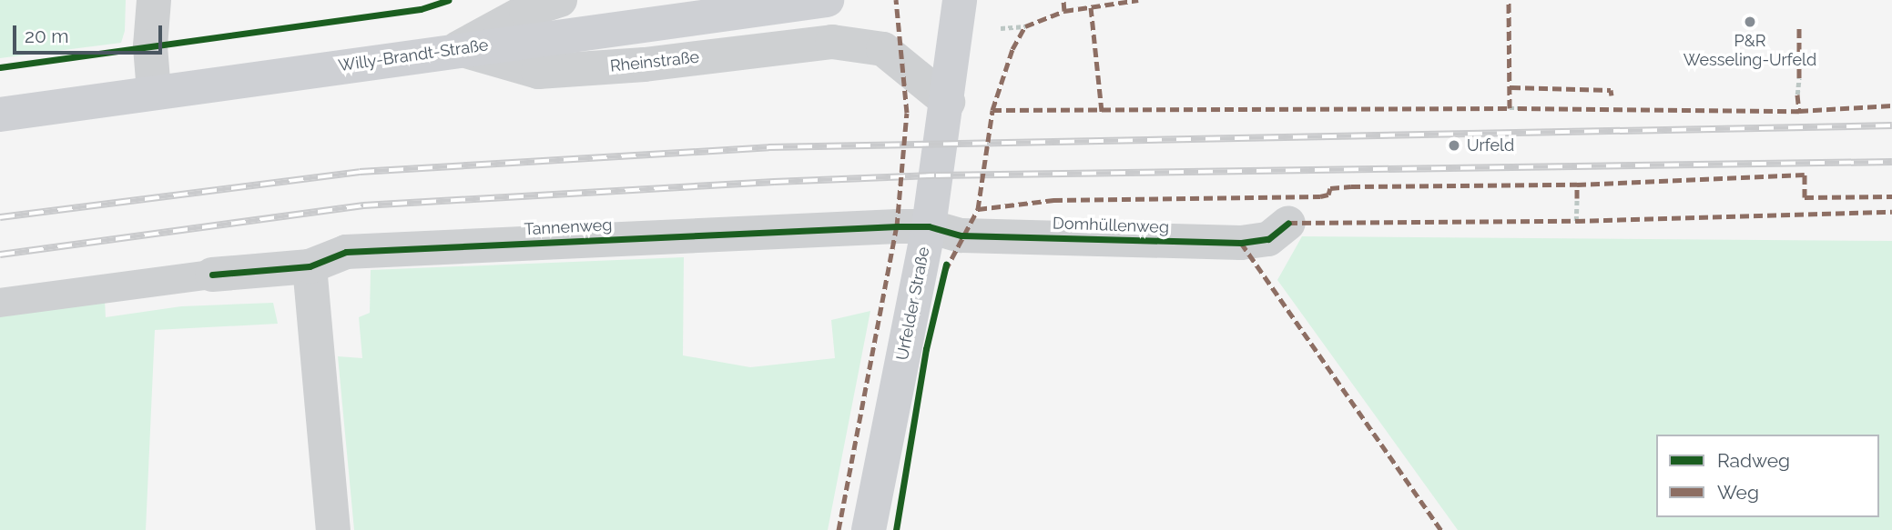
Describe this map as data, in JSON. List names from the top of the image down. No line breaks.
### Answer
{"streets":{"main road":["Willy-Brandt-Straße","Urfelder Straße"],"street":["Rheinstraße","Domhüllenweg","Tannenweg"]},"crossings":[["Willy-Brandt-Straße","Rheinstraße"],["Rheinstraße","Urfelder Straße"],["Domhüllenweg","Tannenweg"],["Domhüllenweg","Urfelder Straße"],["Tannenweg","Urfelder Straße"]],"places":["P&R Wesseling-Urfeld","Urfeld"],"legend":["Radweg","Weg"],"scale_bar":"20 m"}
